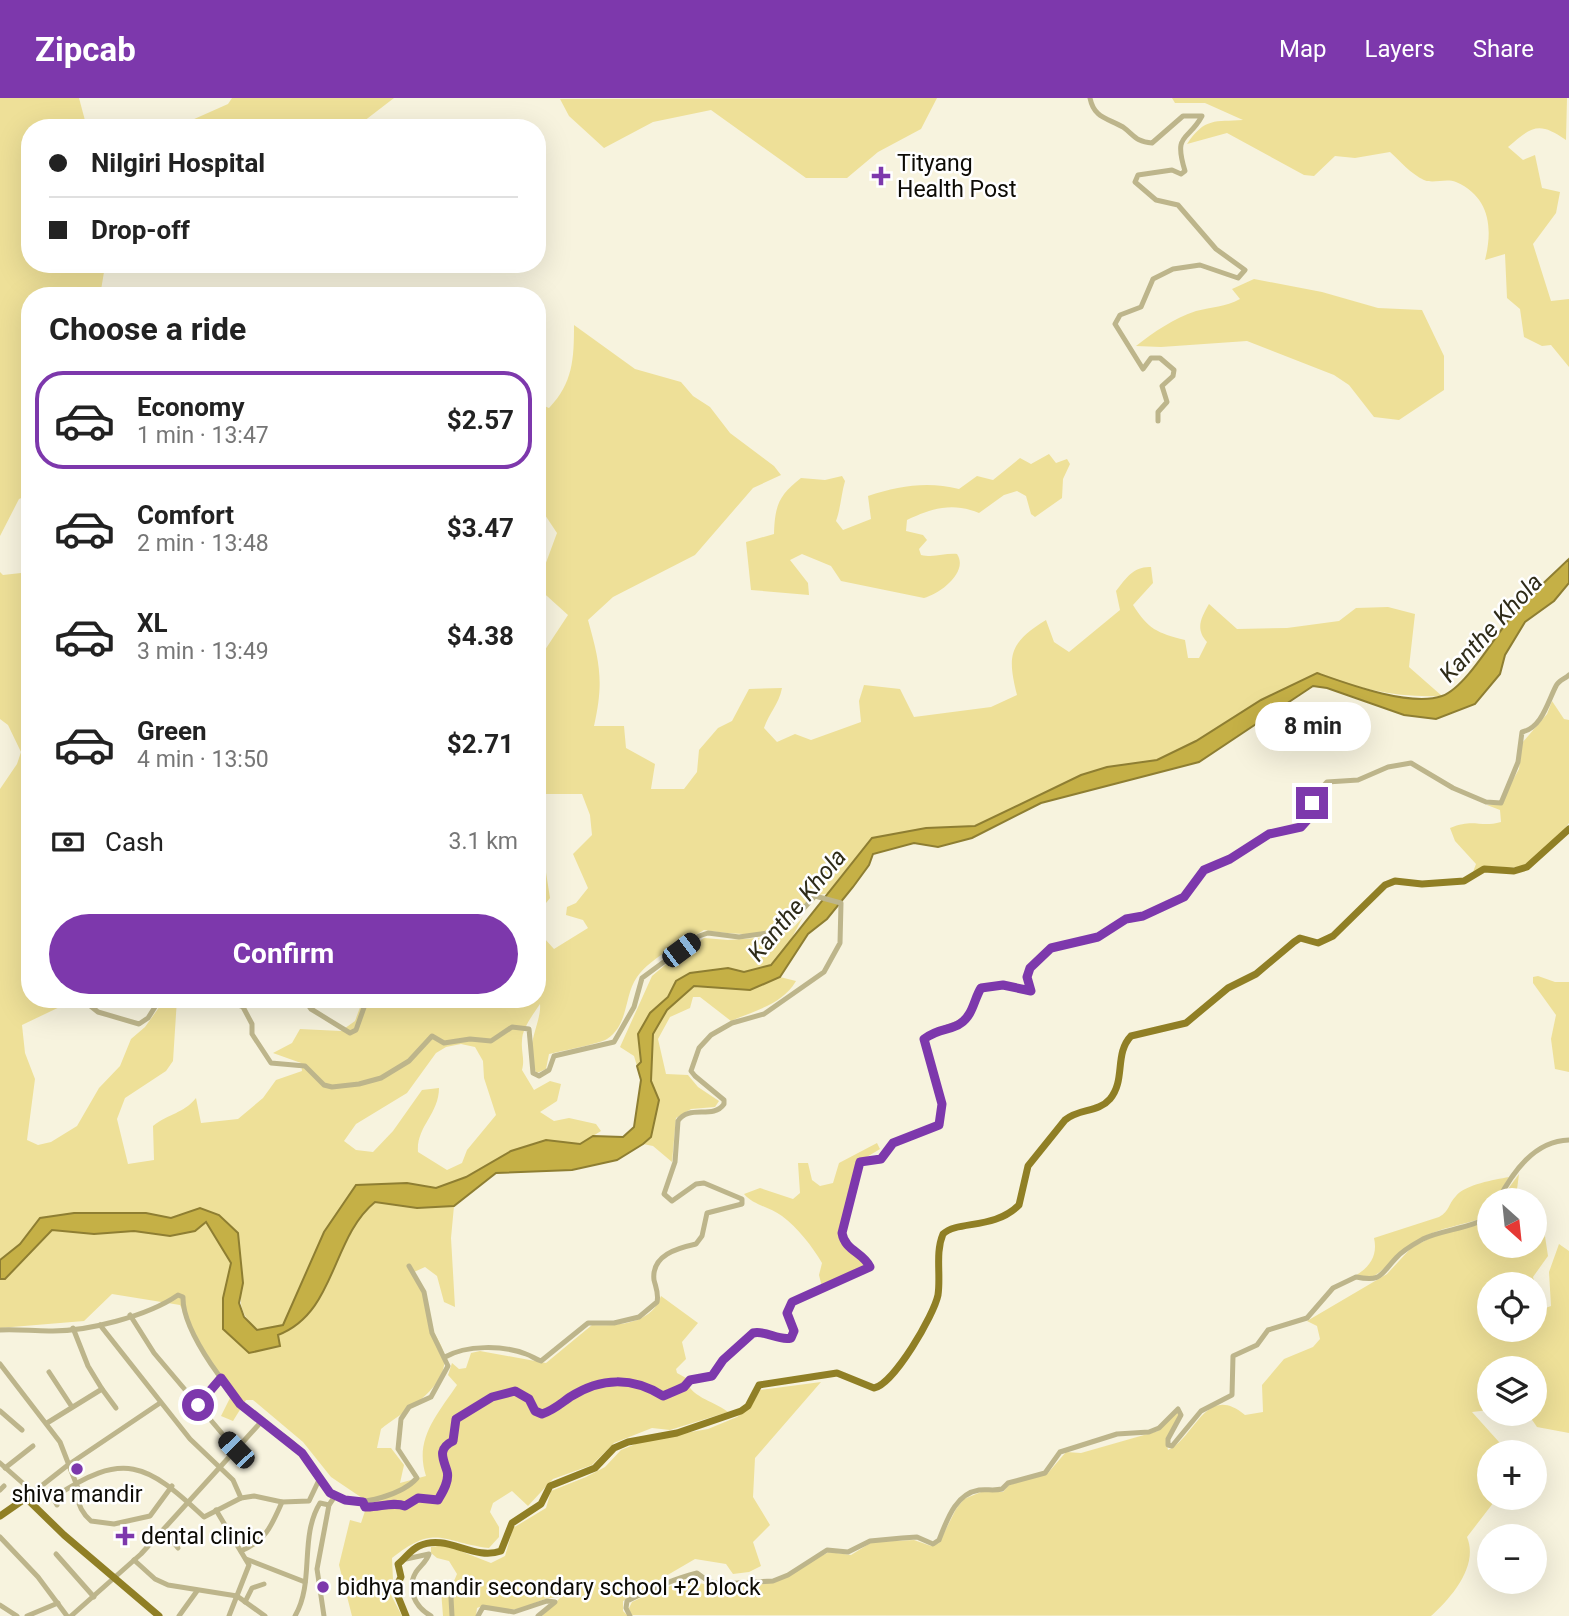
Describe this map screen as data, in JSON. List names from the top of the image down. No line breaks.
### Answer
{"water":["Kanthe Khola"],"places":{"health":["Tityang Health Post","dental clinic"],"other":["shiva mandir","bidhya mandir secondary school +2 block"]},"north":"bottom right","page":{"header":"Zipcab","nav":["Map","Layers","Share"],"banner":["Nilgiri Hospital","Drop-off"],"heading":"Choose a ride","list":[{"name":"Economy","note":"1 min · 13:47","value":"$2.57"},{"name":"Comfort","note":"2 min · 13:48","value":"$3.47"},{"name":"XL","note":"3 min · 13:49","value":"$4.38"},{"name":"Green","note":"4 min · 13:50","value":"$2.71"}],"bubble":"8 min","pay":["Cash","3.1 km"],"buttons":"Confirm","map_buttons":["+","−"]}}
